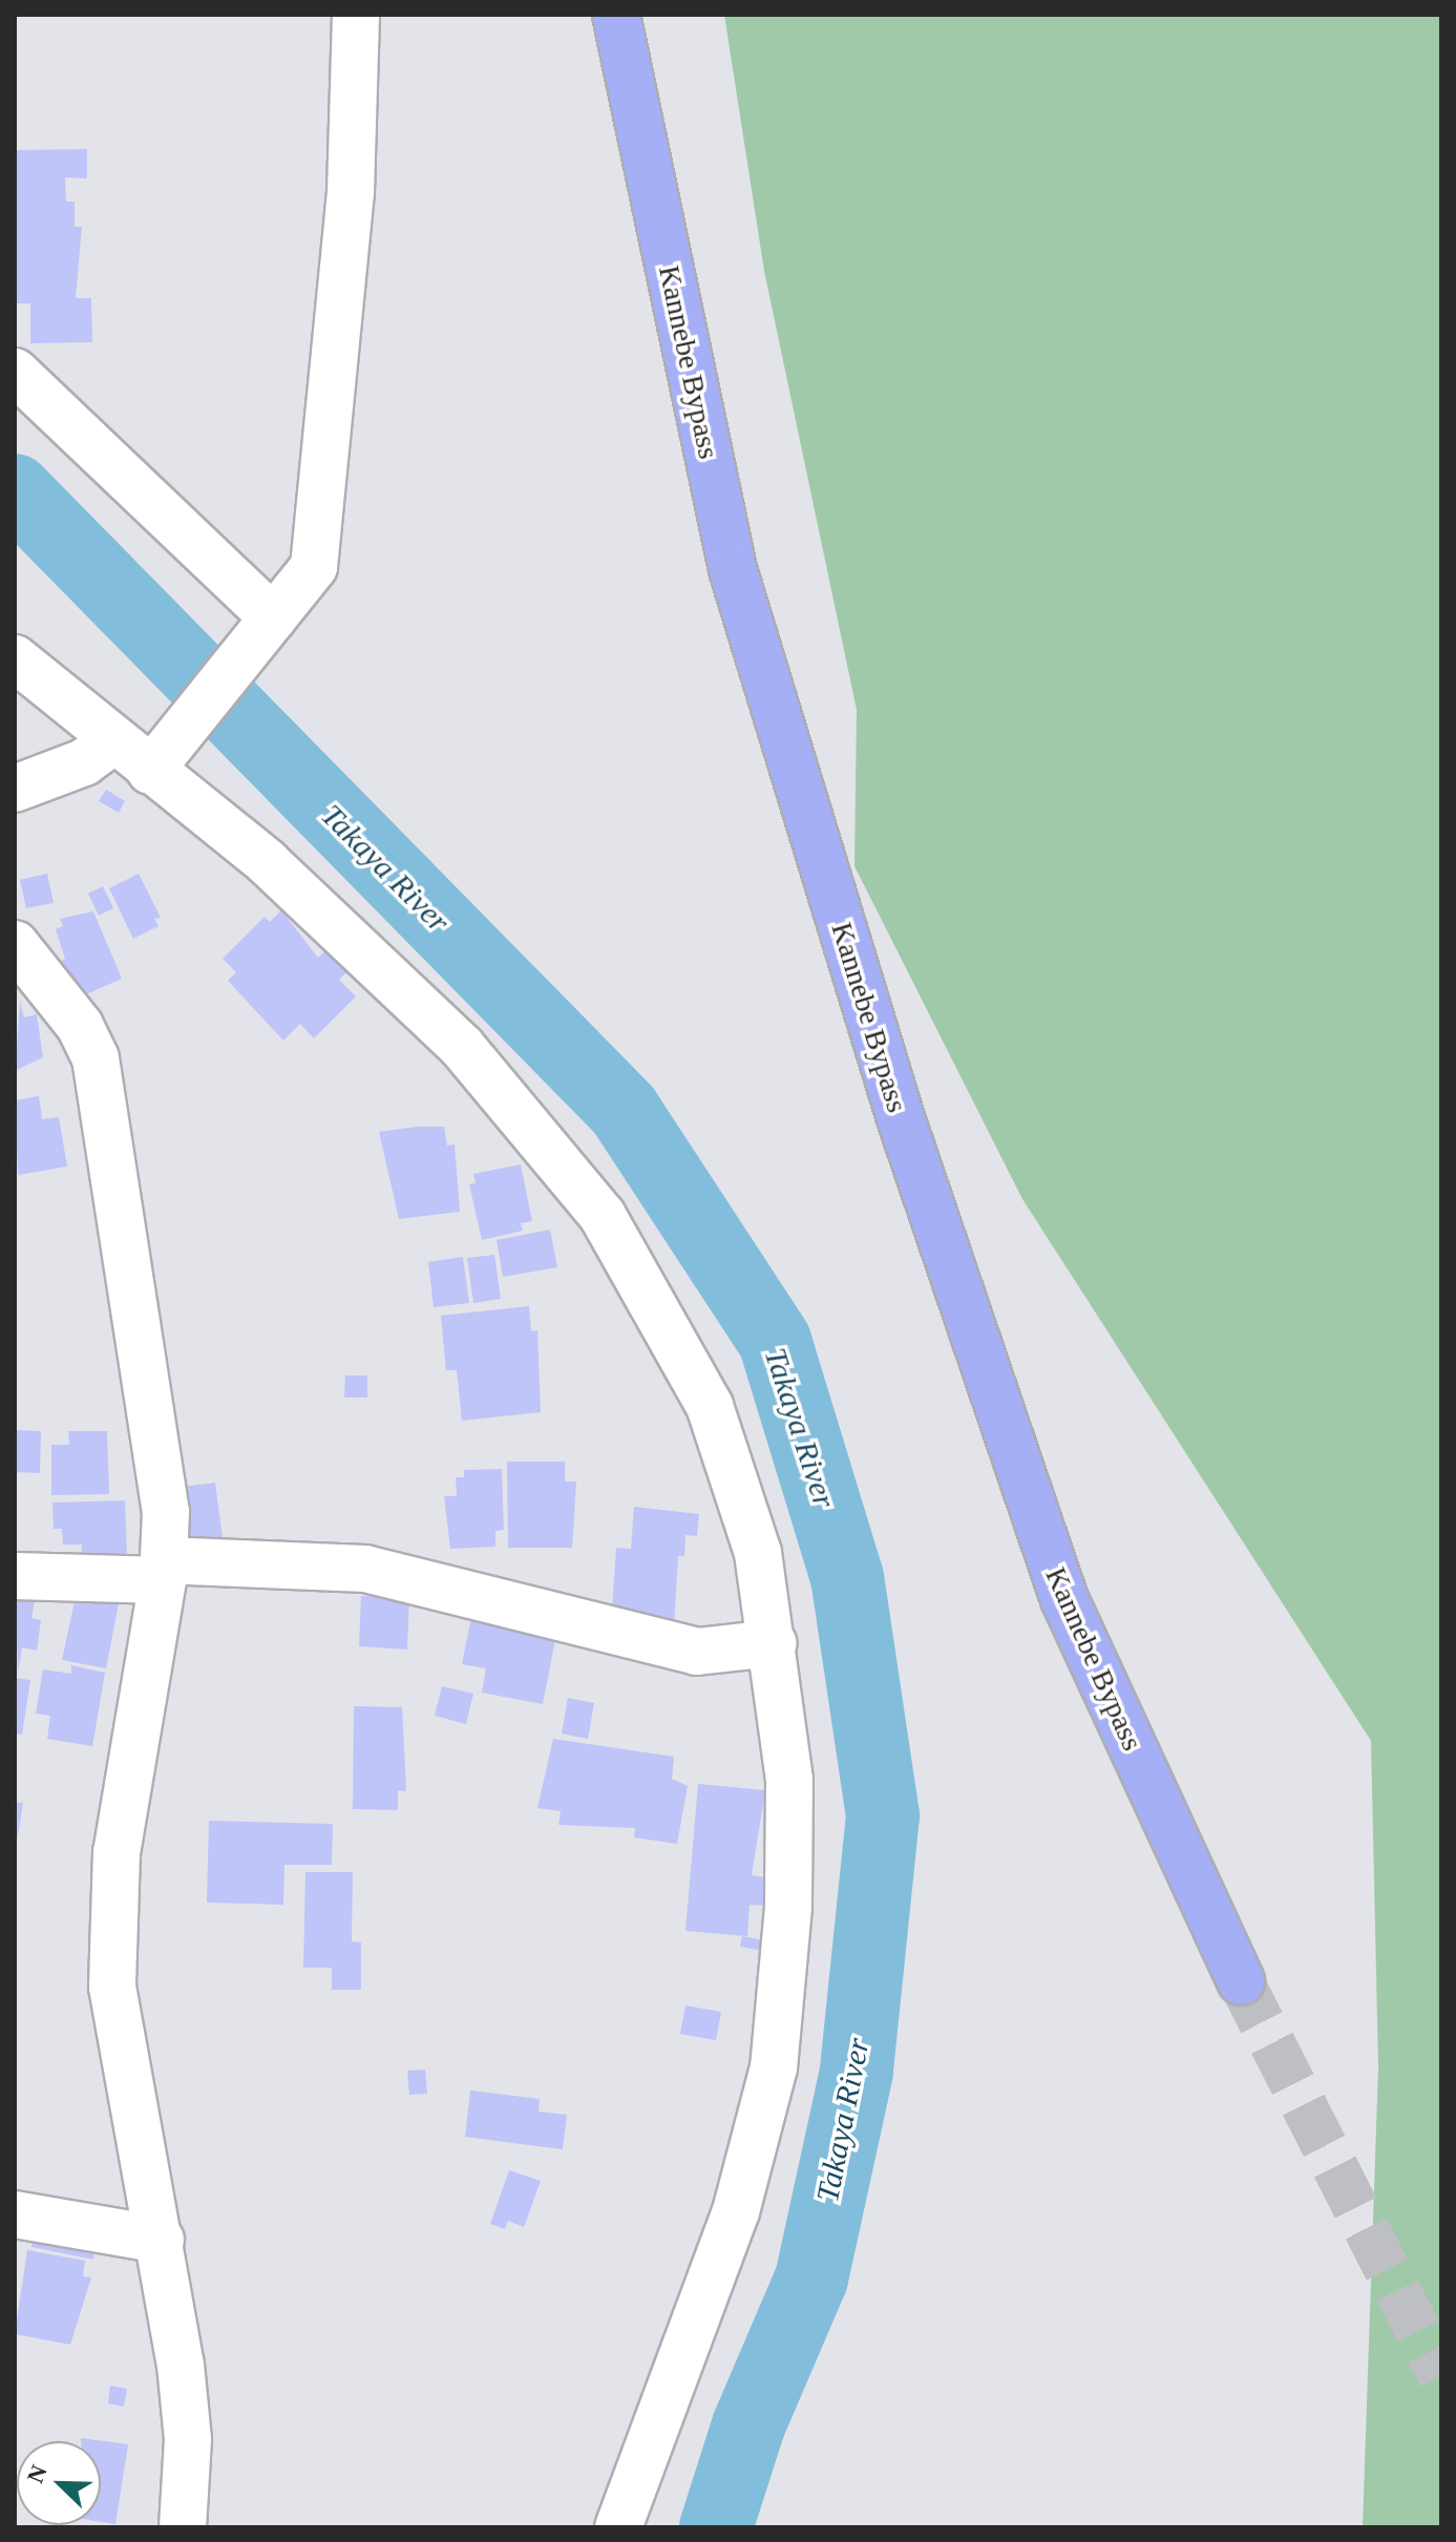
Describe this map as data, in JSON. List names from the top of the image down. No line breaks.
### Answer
{"streets":{"highway":["Kannebe Bypass"]},"water":["Takaya River"],"north":"top left"}
